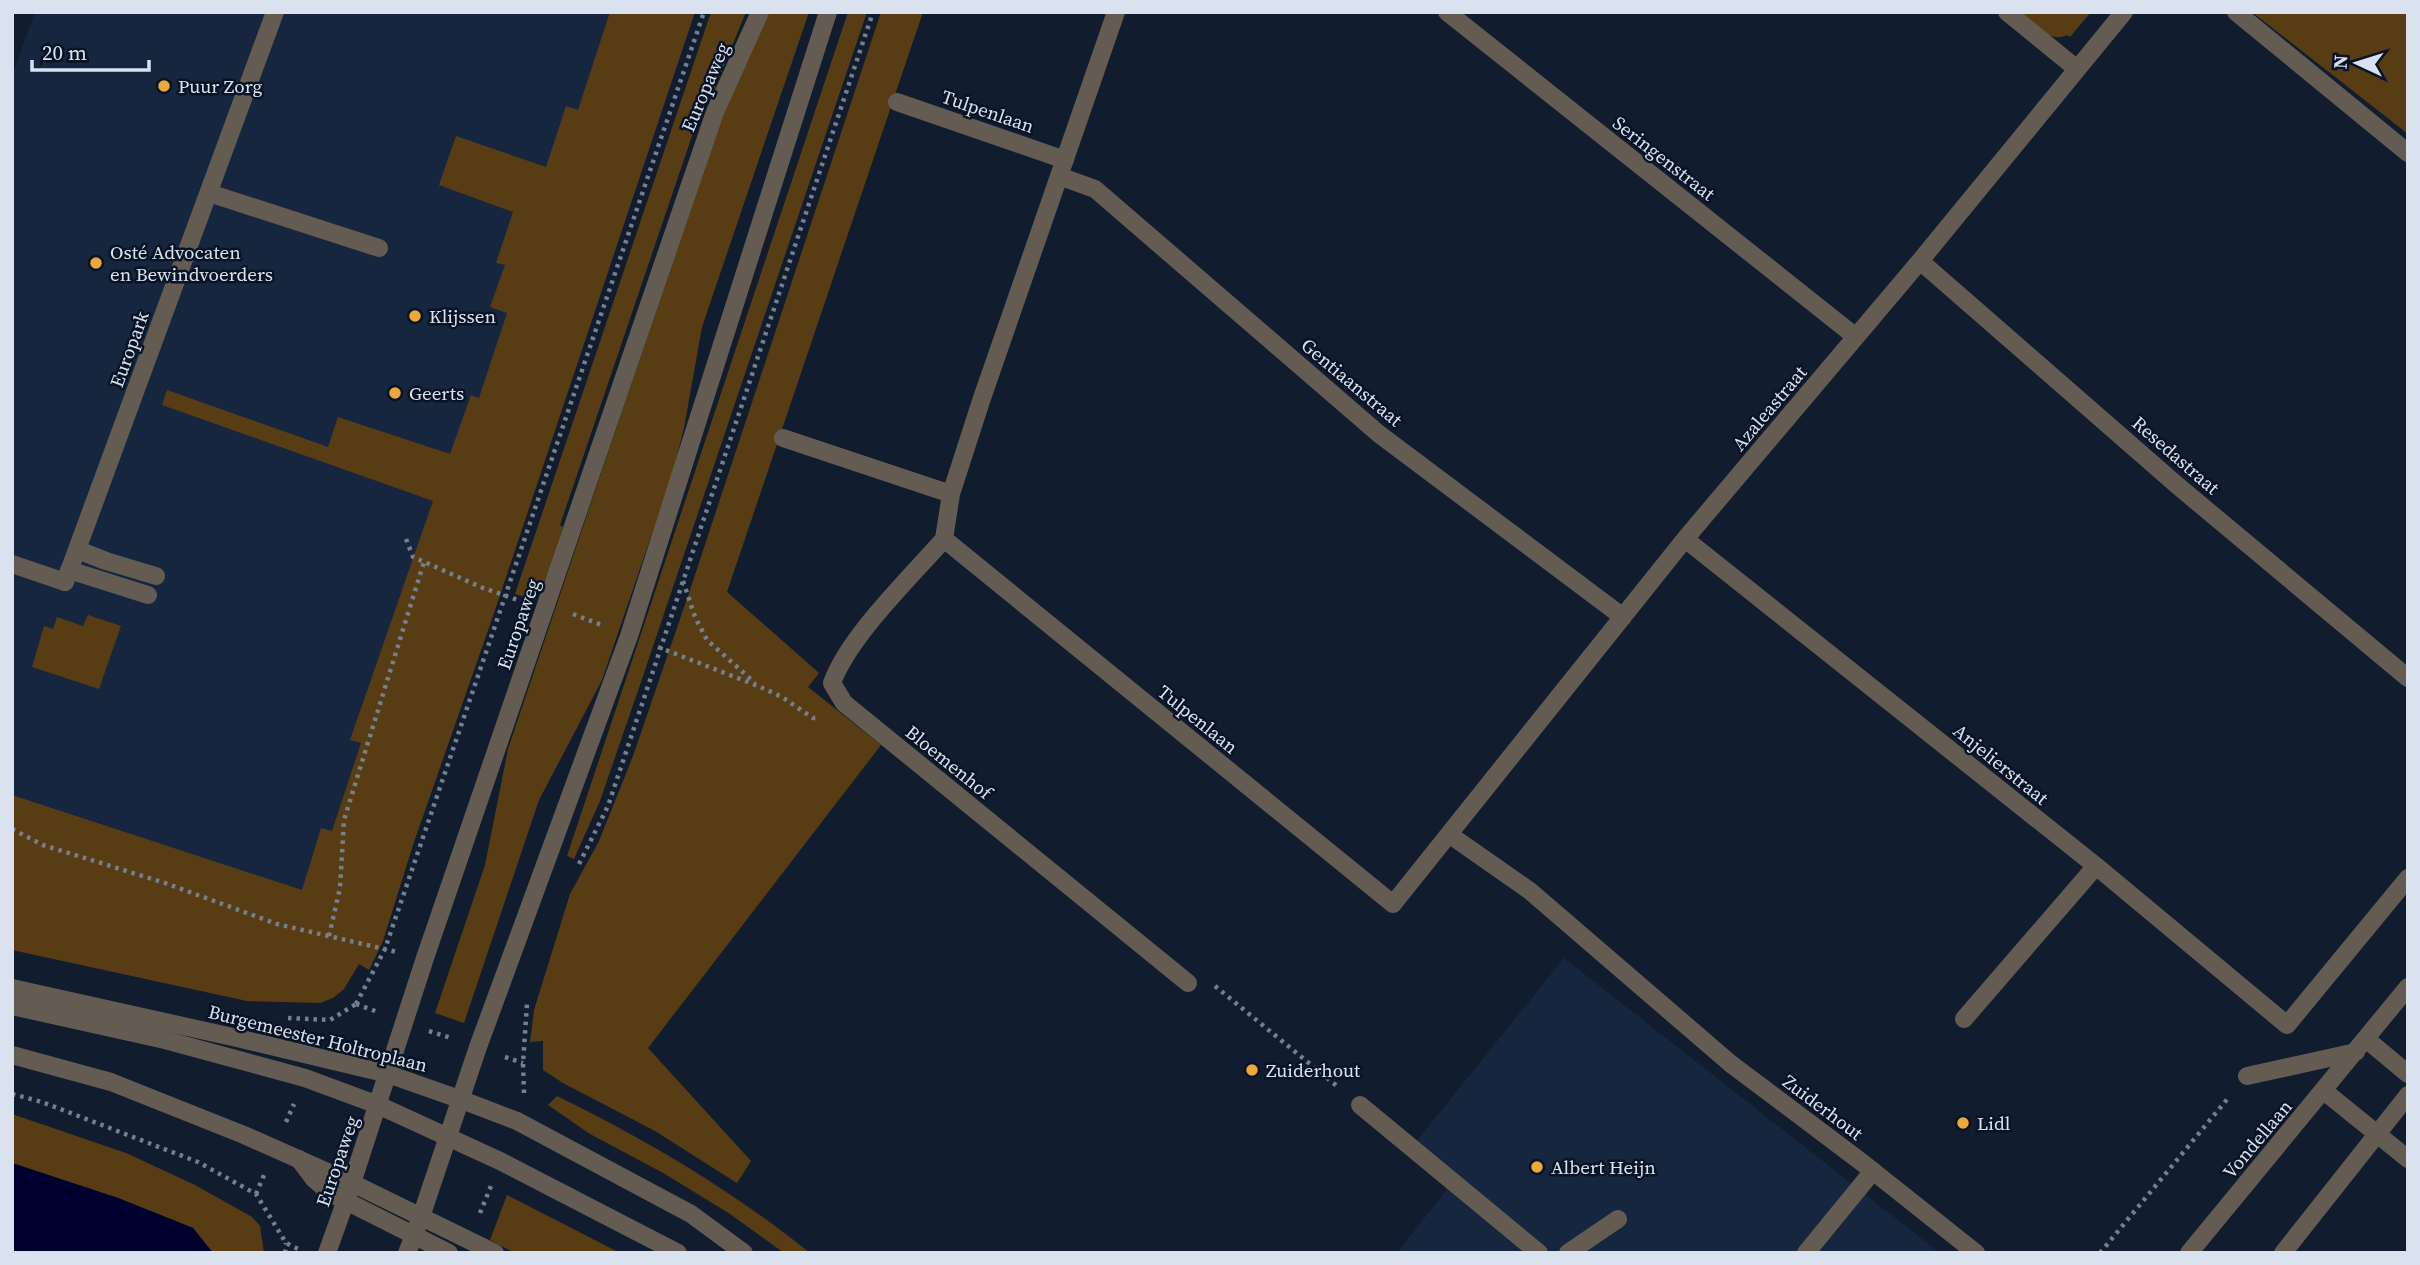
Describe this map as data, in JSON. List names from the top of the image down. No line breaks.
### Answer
{"streets":{"street":["Europaweg","Tulpenlaan","Seringenstraat","Europark","Gentiaanstraat","Azaleastraat","Resedastraat","Bloemenhof","Anjelierstraat","Burgemeester Holtroplaan","Zuiderhout","Vondellaan"]},"crossings":[["Europaweg","Burgemeester Holtroplaan"],["Tulpenlaan","Gentiaanstraat"],["Tulpenlaan","Azaleastraat"],["Tulpenlaan","Zuiderhout"],["Seringenstraat","Azaleastraat"],["Gentiaanstraat","Azaleastraat"],["Azaleastraat","Resedastraat"],["Azaleastraat","Anjelierstraat"],["Azaleastraat","Zuiderhout"]],"places":["Puur Zorg","Osté Advocaten en Bewindvoerders","Klijssen","Geerts","Zuiderhout","Lidl","Albert Heijn"],"scale_bar":"20 m","north":"left"}
